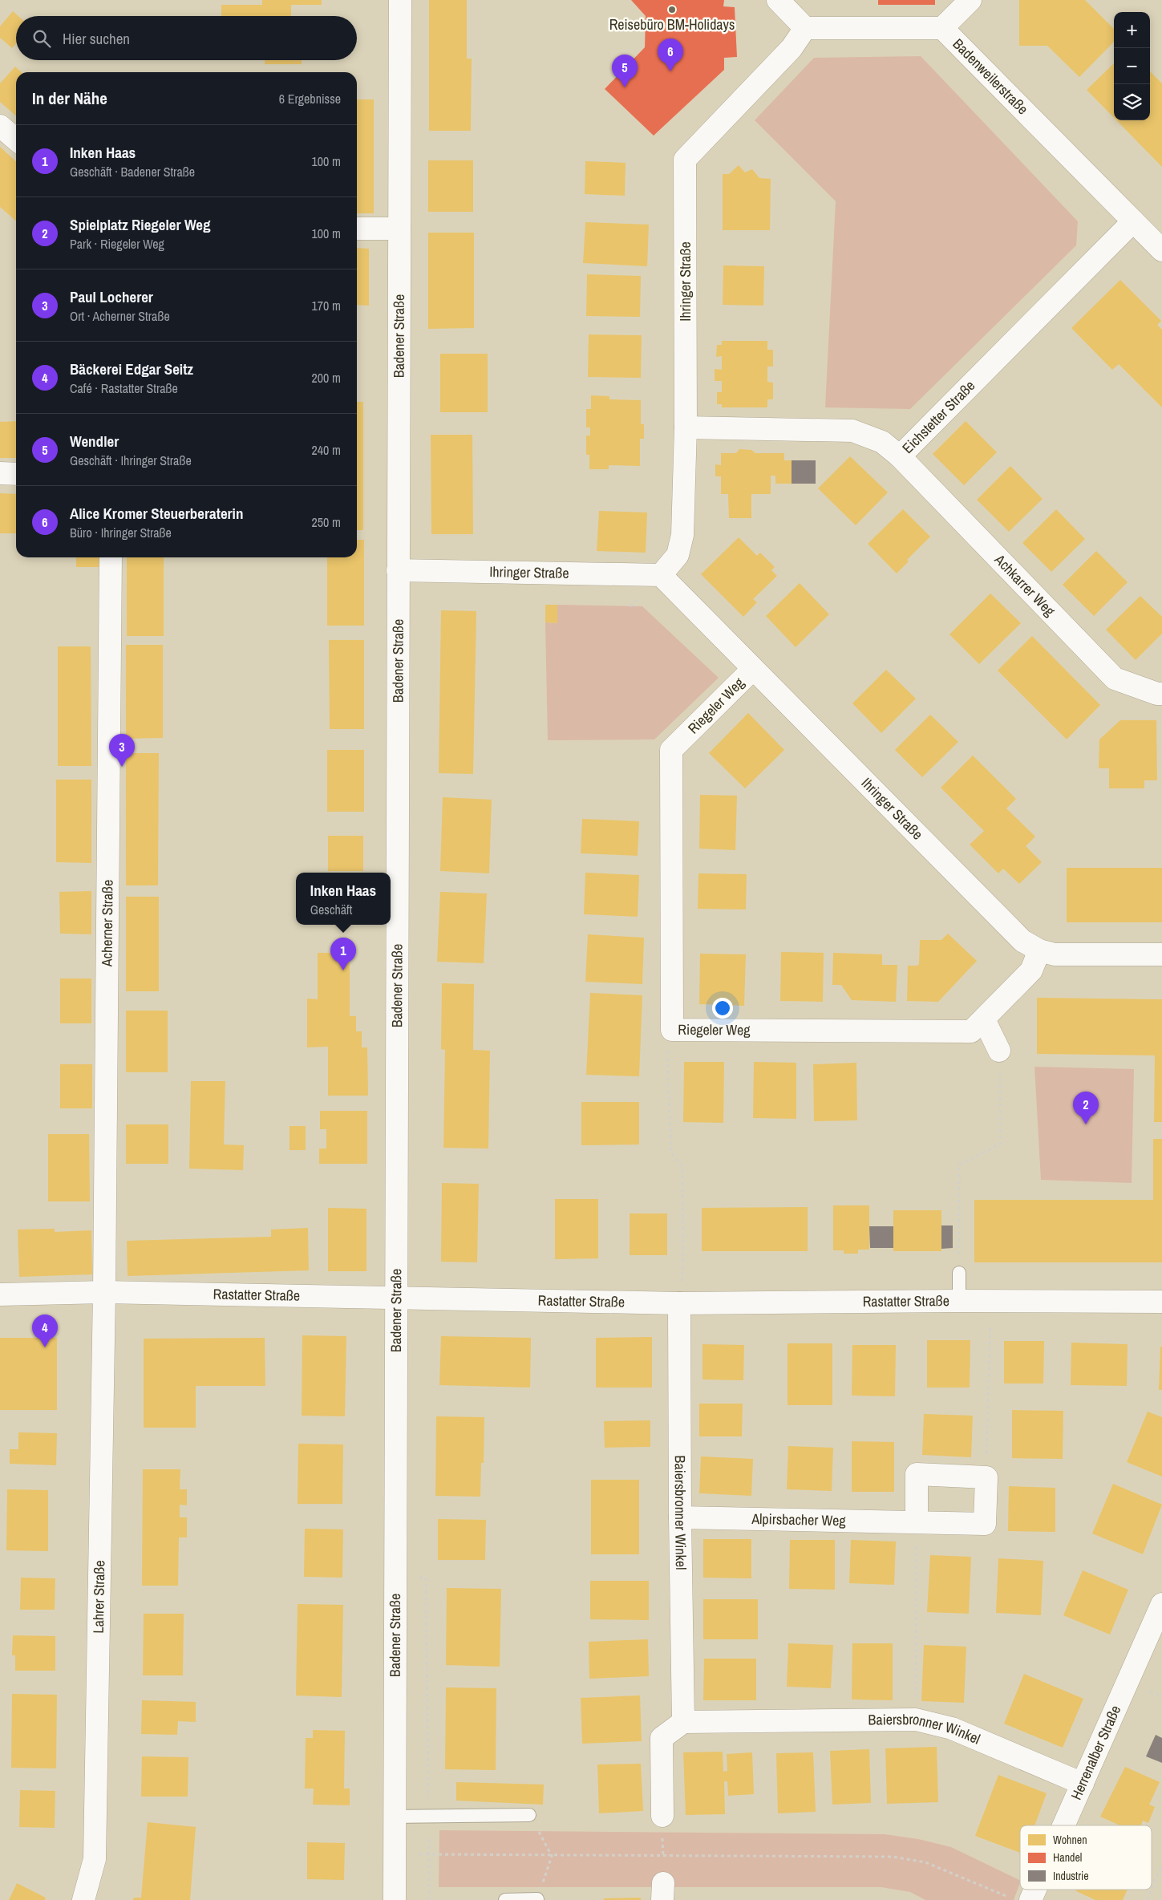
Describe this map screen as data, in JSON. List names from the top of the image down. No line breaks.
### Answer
{"streets":{"street":["Badenweilerstraße","Ihringer Straße","Badener Straße","Eichstetter Straße","Achkarrer Weg","Riegeler Weg","Acherner Straße","Rastatter Straße","Baiersbronner Winkel","Alpirsbacher Weg","Lahrer Straße","Herrenalber Straße"]},"crossings":[["Badenweilerstraße","Ihringer Straße"],["Badenweilerstraße","Eichstetter Straße"],["Ihringer Straße","Badener Straße"],["Ihringer Straße","Eichstetter Straße"],["Ihringer Straße","Riegeler Weg"],["Badener Straße","Rastatter Straße"],["Eichstetter Straße","Achkarrer Weg"],["Acherner Straße","Rastatter Straße"],["Acherner Straße","Lahrer Straße"],["Rastatter Straße","Baiersbronner Winkel"],["Rastatter Straße","Lahrer Straße"],["Baiersbronner Winkel","Alpirsbacher Weg"],["Baiersbronner Winkel","Herrenalber Straße"]],"places":["Reisebüro BM-Holidays"],"legend":["Wohnen","Handel","Industrie"],"page":{"map_buttons":["+","−"],"search":"Hier suchen","pins":["6","5","3","1","2","4"],"heading":["In der Nähe","6 Ergebnisse"],"list":[{"mark":"1","name":"Inken Haas","note":"Geschäft · Badener Straße","value":"100 m"},{"mark":"2","name":"Spielplatz Riegeler Weg","note":"Park · Riegeler Weg","value":"100 m"},{"mark":"3","name":"Paul Locherer","note":"Ort · Acherner Straße","value":"170 m"},{"mark":"4","name":"Bäckerei Edgar Seitz","note":"Café · Rastatter Straße","value":"200 m"},{"mark":"5","name":"Wendler","note":"Geschäft · Ihringer Straße","value":"240 m"},{"mark":"6","name":"Alice Kromer Steuerberaterin","note":"Büro · Ihringer Straße","value":"250 m"}],"popup":["Inken Haas","Geschäft"]}}
